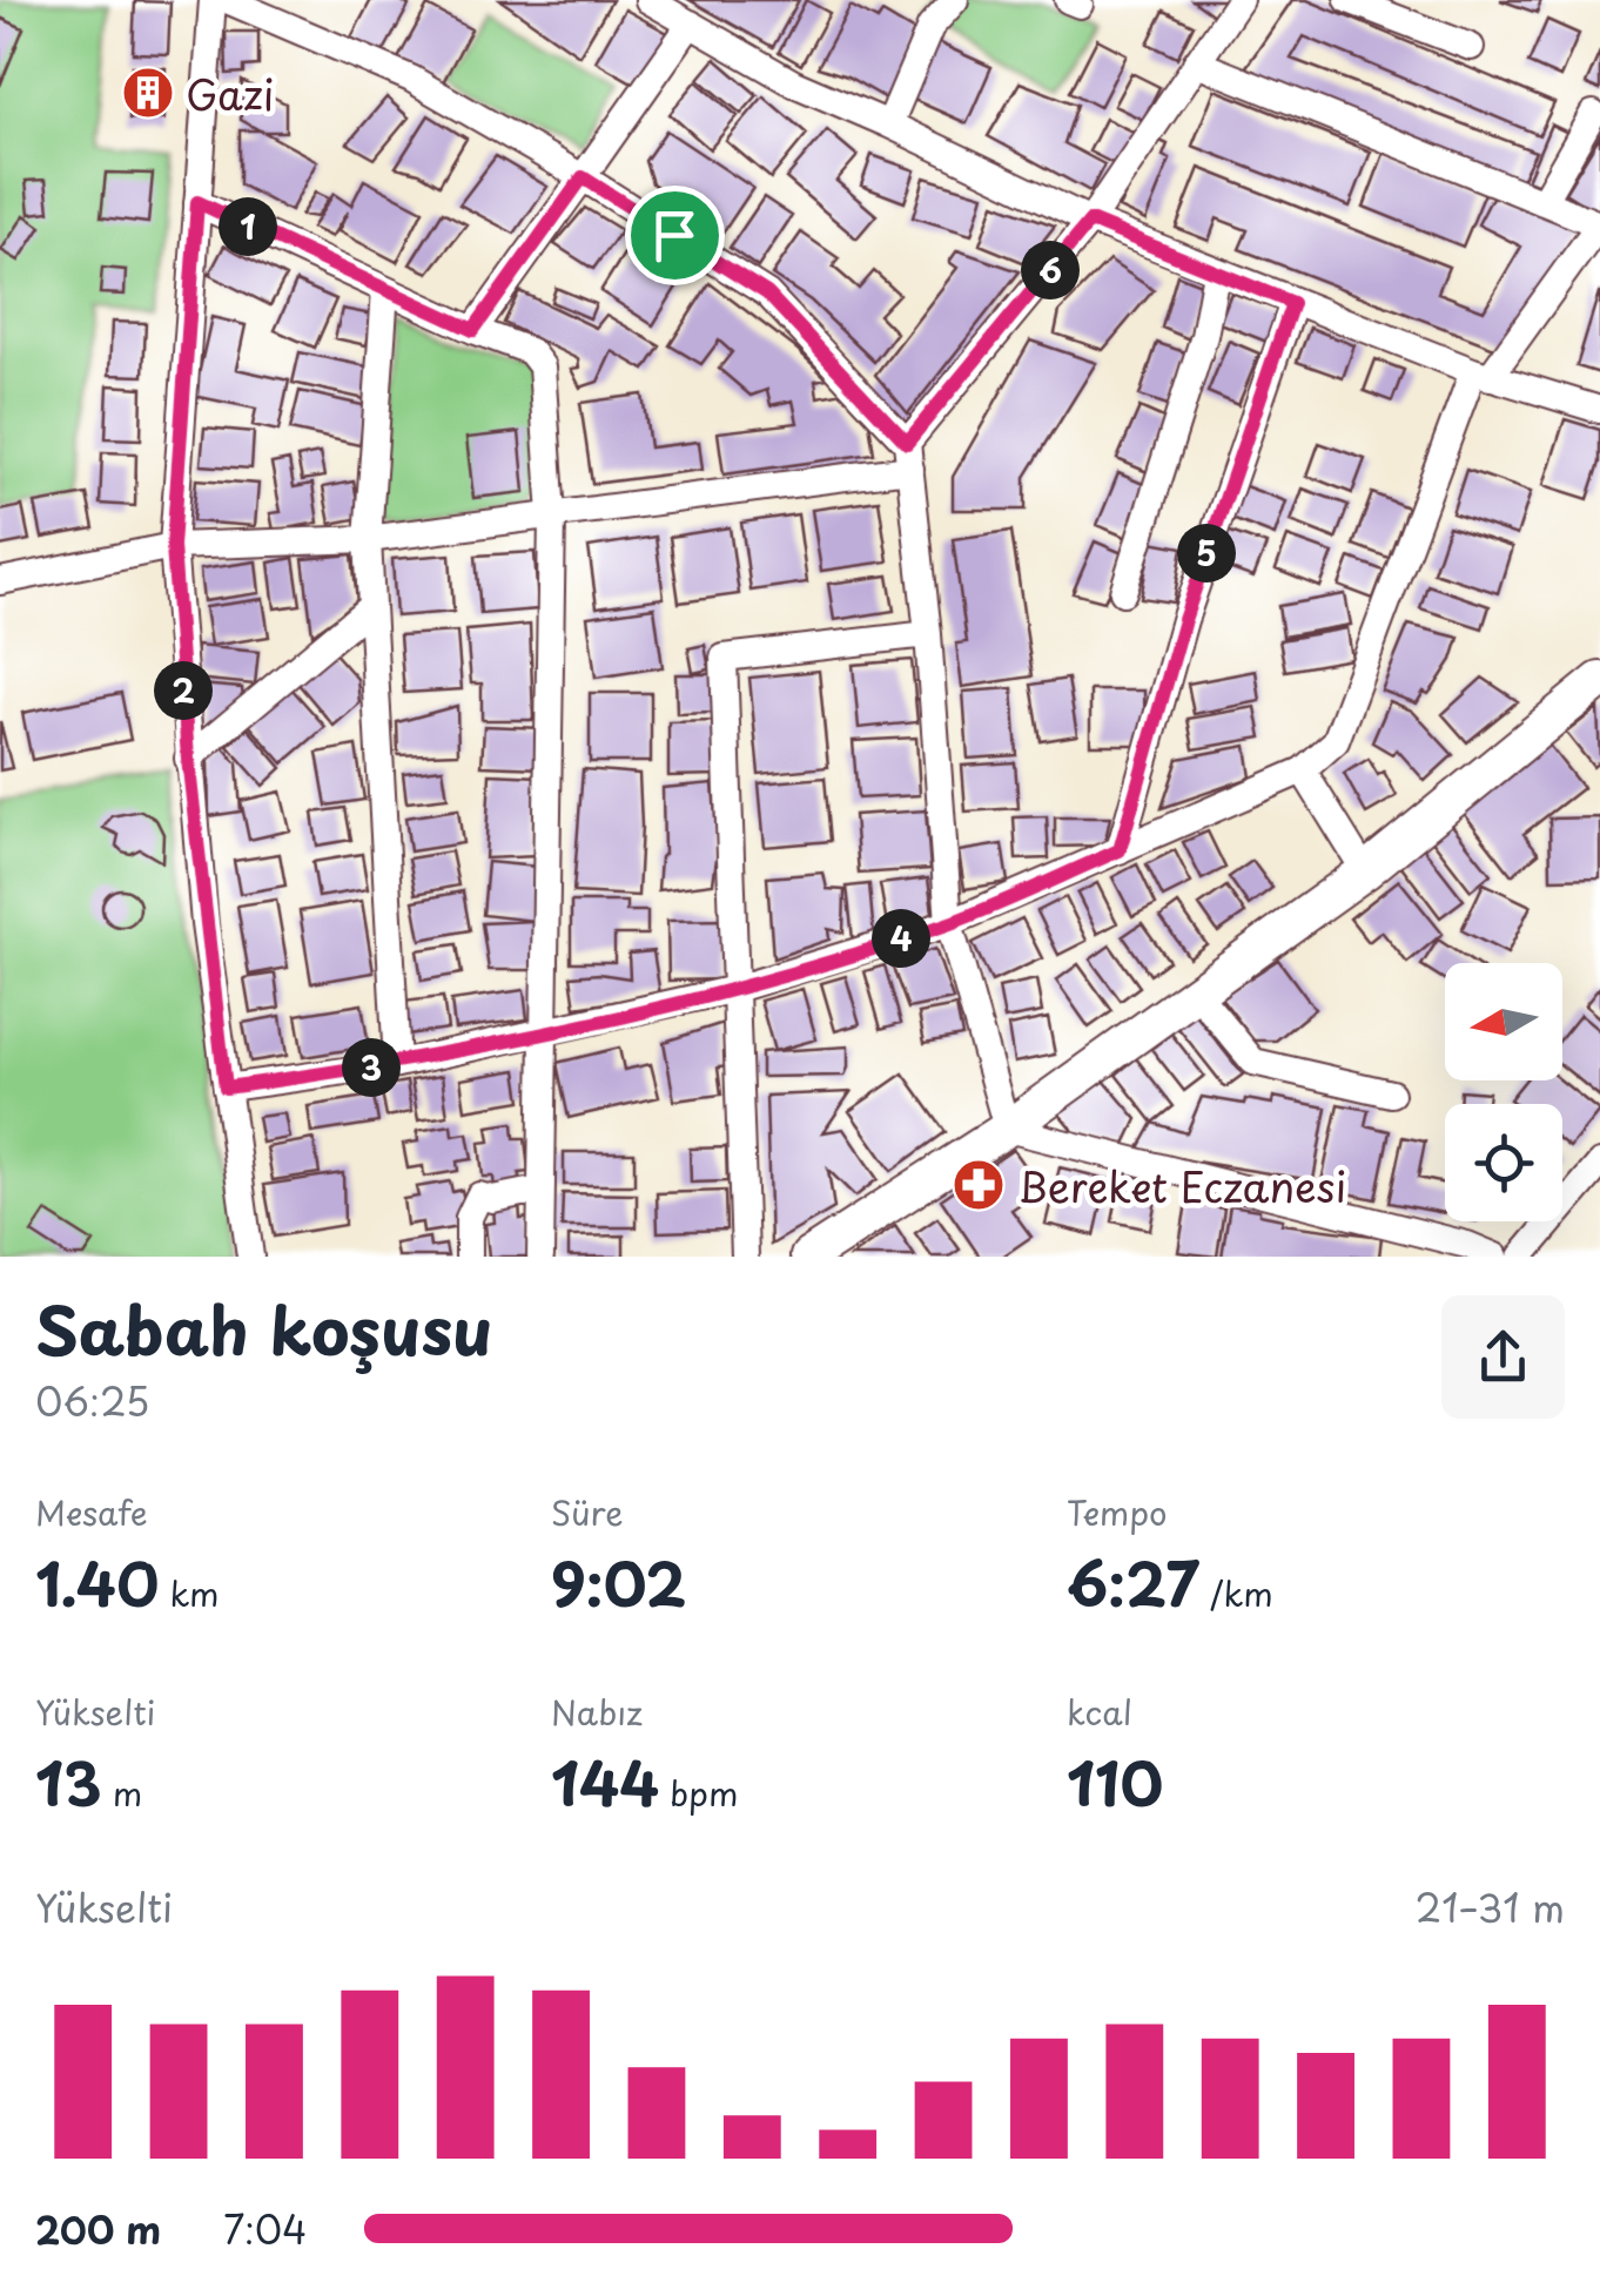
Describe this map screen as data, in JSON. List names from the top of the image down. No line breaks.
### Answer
{"places":{"building":["Gazi"],"pharmacy":["Bereket Eczanesi"]},"north":"left","page":{"pins":["1","6","5","2","4","3"],"heading":["Sabah koşusu","06:25"],"stats":[["Mesafe","1.40 km"],["Süre","9:02"],["Tempo","6:27 /km"],["Yükselti","13 m"],["Nabız","144 bpm"],["kcal","110"]],"chart":["Yükselti","21–31 m"],"list":[{"name":"200 m","note":"7:04"}]}}
